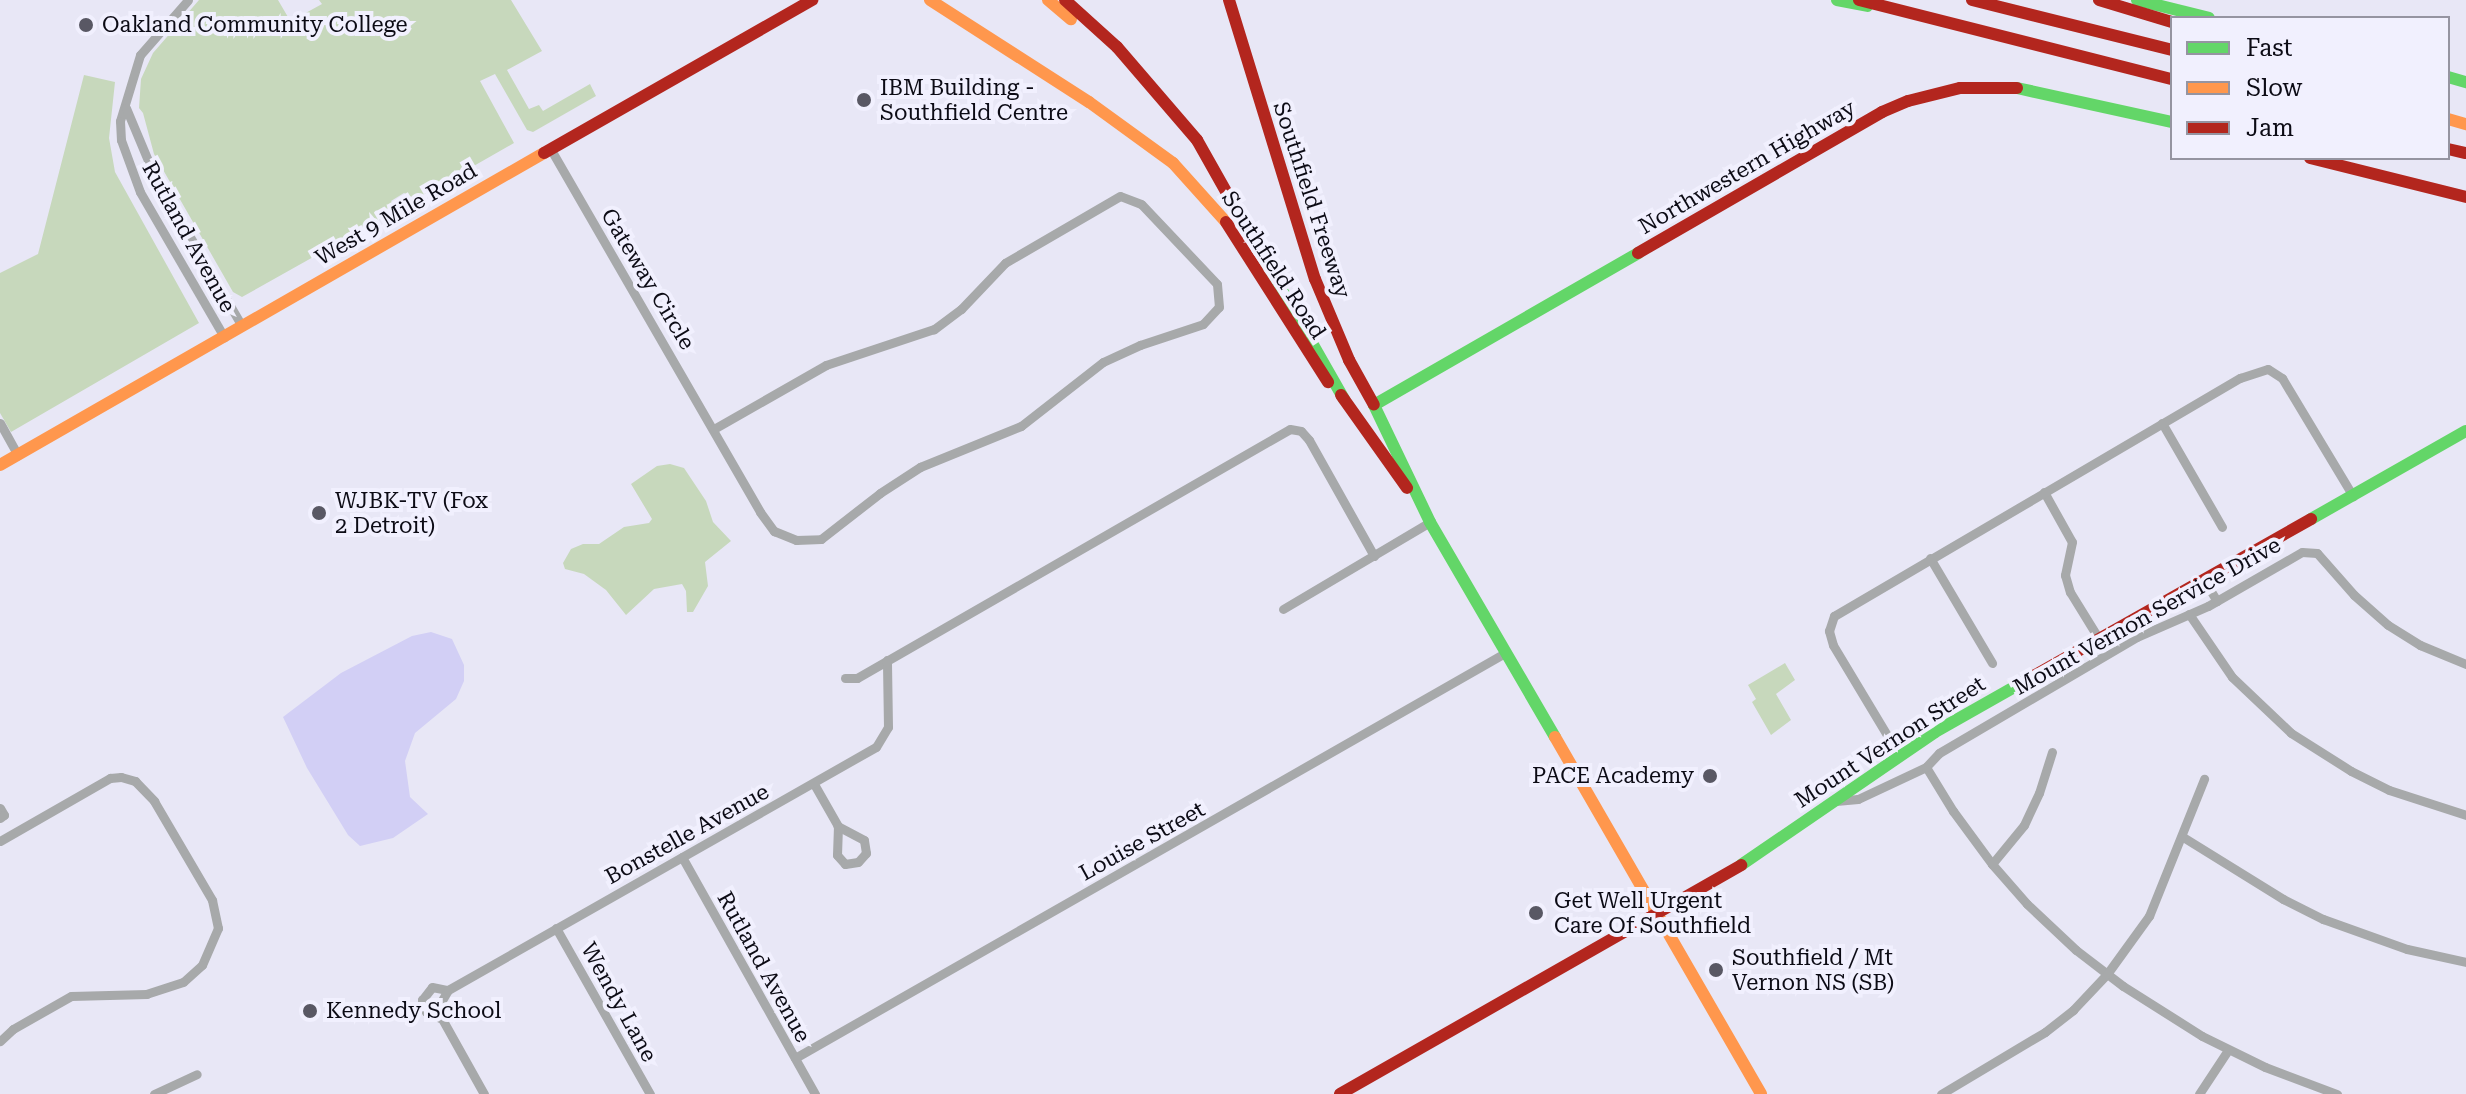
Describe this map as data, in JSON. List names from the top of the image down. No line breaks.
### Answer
{"streets":{"main road":["Northwestern Highway","Southfield Freeway","West 9 Mile Road","Southfield Road","Mount Vernon Street"],"street":["Rutland Avenue","Gateway Circle","Mount Vernon Service Drive","Bonstelle Avenue","Louise Street","Wendy Lane"]},"crossings":[["Northwestern Highway","Southfield Freeway"],["Northwestern Highway","Southfield Road"],["Southfield Freeway","Southfield Road"],["West 9 Mile Road","Rutland Avenue"],["West 9 Mile Road","Gateway Circle"],["Rutland Avenue","Bonstelle Avenue"],["Rutland Avenue","Louise Street"],["Southfield Road","Mount Vernon Street"],["Southfield Road","Louise Street"],["Mount Vernon Service Drive","Mount Vernon Street"],["Bonstelle Avenue","Wendy Lane"]],"places":["Oakland Community College","IBM Building - Southfield Centre","WJBK-TV (Fox 2 Detroit)","PACE Academy","Get Well Urgent Care Of Southfield","Southfield / Mt Vernon NS (SB)","Kennedy School"],"legend":["Fast","Slow","Jam"]}
